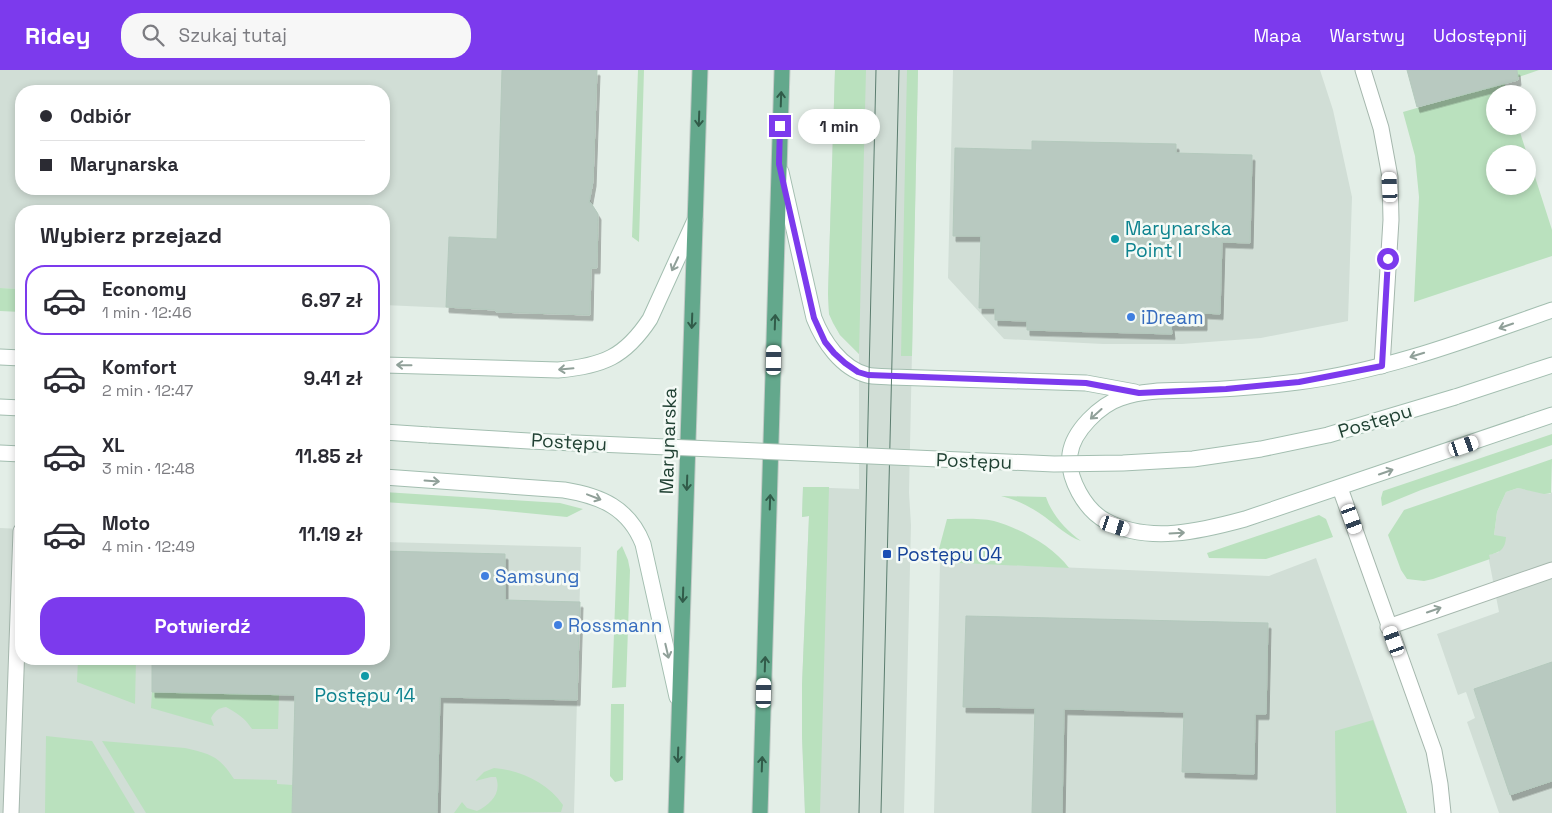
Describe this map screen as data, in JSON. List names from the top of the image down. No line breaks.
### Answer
{"streets":{"main road":["Marynarska"],"street":["Postępu"]},"places":{"other":["Marynarska Point I","iDream","Samsung","Rossmann","Postępu 14"],"transit":["Postępu 04"]},"page":{"header":"Ridey","search":"Szukaj tutaj","nav":["Mapa","Warstwy","Udostępnij"],"map_buttons":["+","−"],"banner":["Odbiór","Marynarska"],"bubble":"1 min","heading":"Wybierz przejazd","list":[{"name":"Economy","note":"1 min · 12:46","value":"6.97 zł"},{"name":"Komfort","note":"2 min · 12:47","value":"9.41 zł"},{"name":"XL","note":"3 min · 12:48","value":"11.85 zł"},{"name":"Moto","note":"4 min · 12:49","value":"11.19 zł"}],"buttons":"Potwierdź"}}
